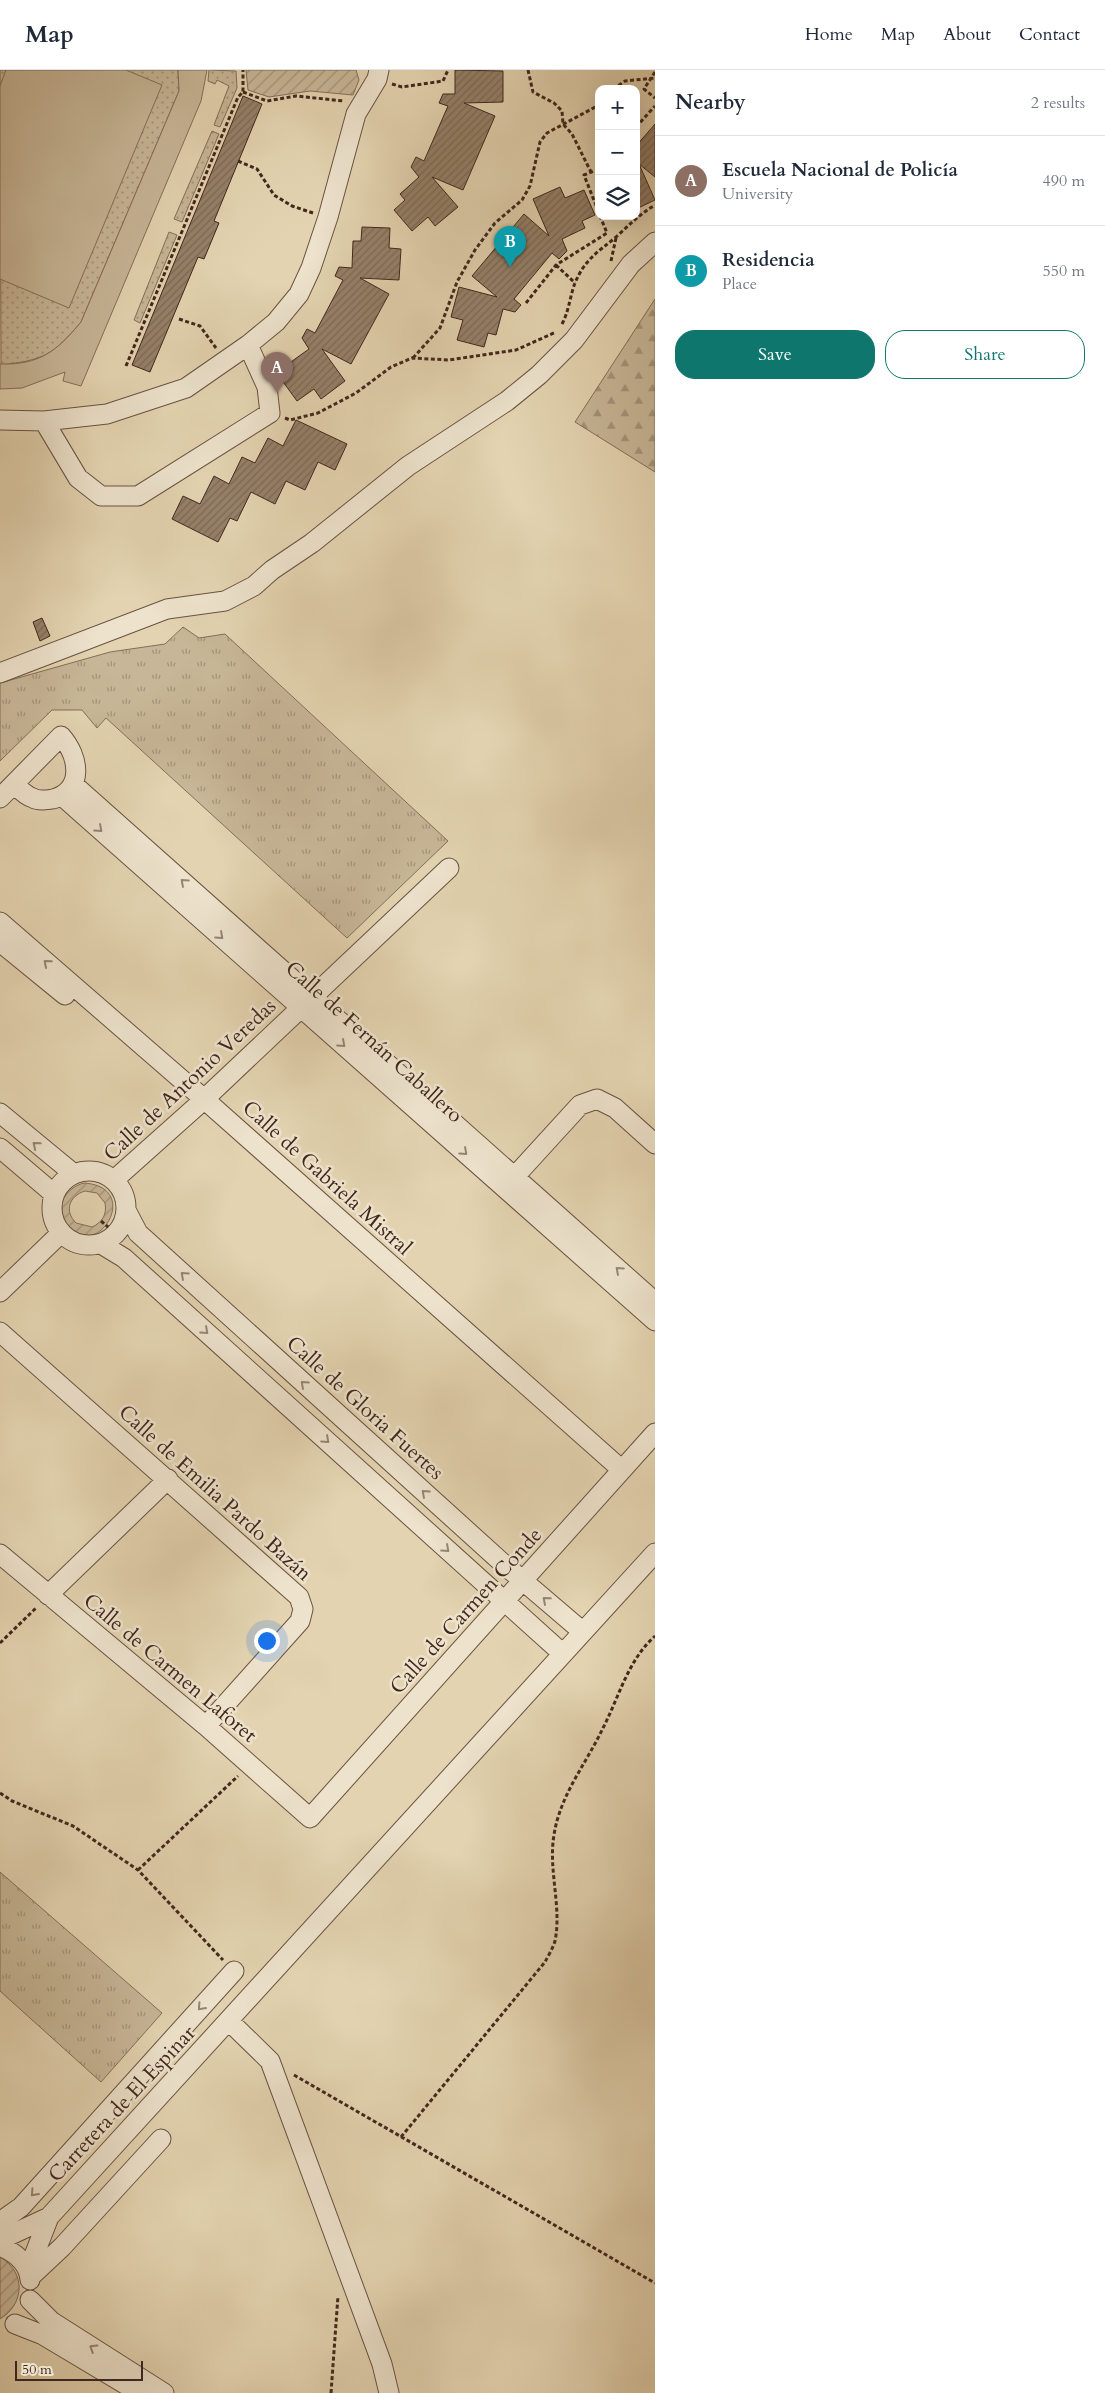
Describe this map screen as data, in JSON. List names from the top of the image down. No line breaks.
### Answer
{"streets":{"street":["Calle de Fernán Caballero","Calle de Antonio Veredas","Calle de Gabriela Mistral","Calle de Gloria Fuertes","Calle de Emilia Pardo Bazán","Calle de Carmen Conde","Calle de Carmen Laforet","Carretera de El Espinar"]},"crossings":[["Calle de Fernán Caballero","Calle de Antonio Veredas"],["Calle de Antonio Veredas","Calle de Gabriela Mistral"],["Calle de Antonio Veredas","Calle de Gloria Fuertes"],["Calle de Gabriela Mistral","Calle de Carmen Conde"],["Calle de Gloria Fuertes","Calle de Carmen Conde"],["Calle de Gloria Fuertes","Carretera de El Espinar"],["Calle de Emilia Pardo Bazán","Calle de Carmen Laforet"],["Calle de Carmen Conde","Calle de Carmen Laforet"]],"scale_bar":"50 m","page":{"header":"Map","nav":["Home","Map","About","Contact"],"heading":["Nearby","2 results"],"map_buttons":["+","−"],"list":[{"mark":"A","name":"Escuela Nacional de Policía","note":"University","value":"490 m"},{"mark":"B","name":"Residencia","note":"Place","value":"550 m"}],"pins":["B","A"],"buttons":["Save","Share"],"scale":"50 m"}}
